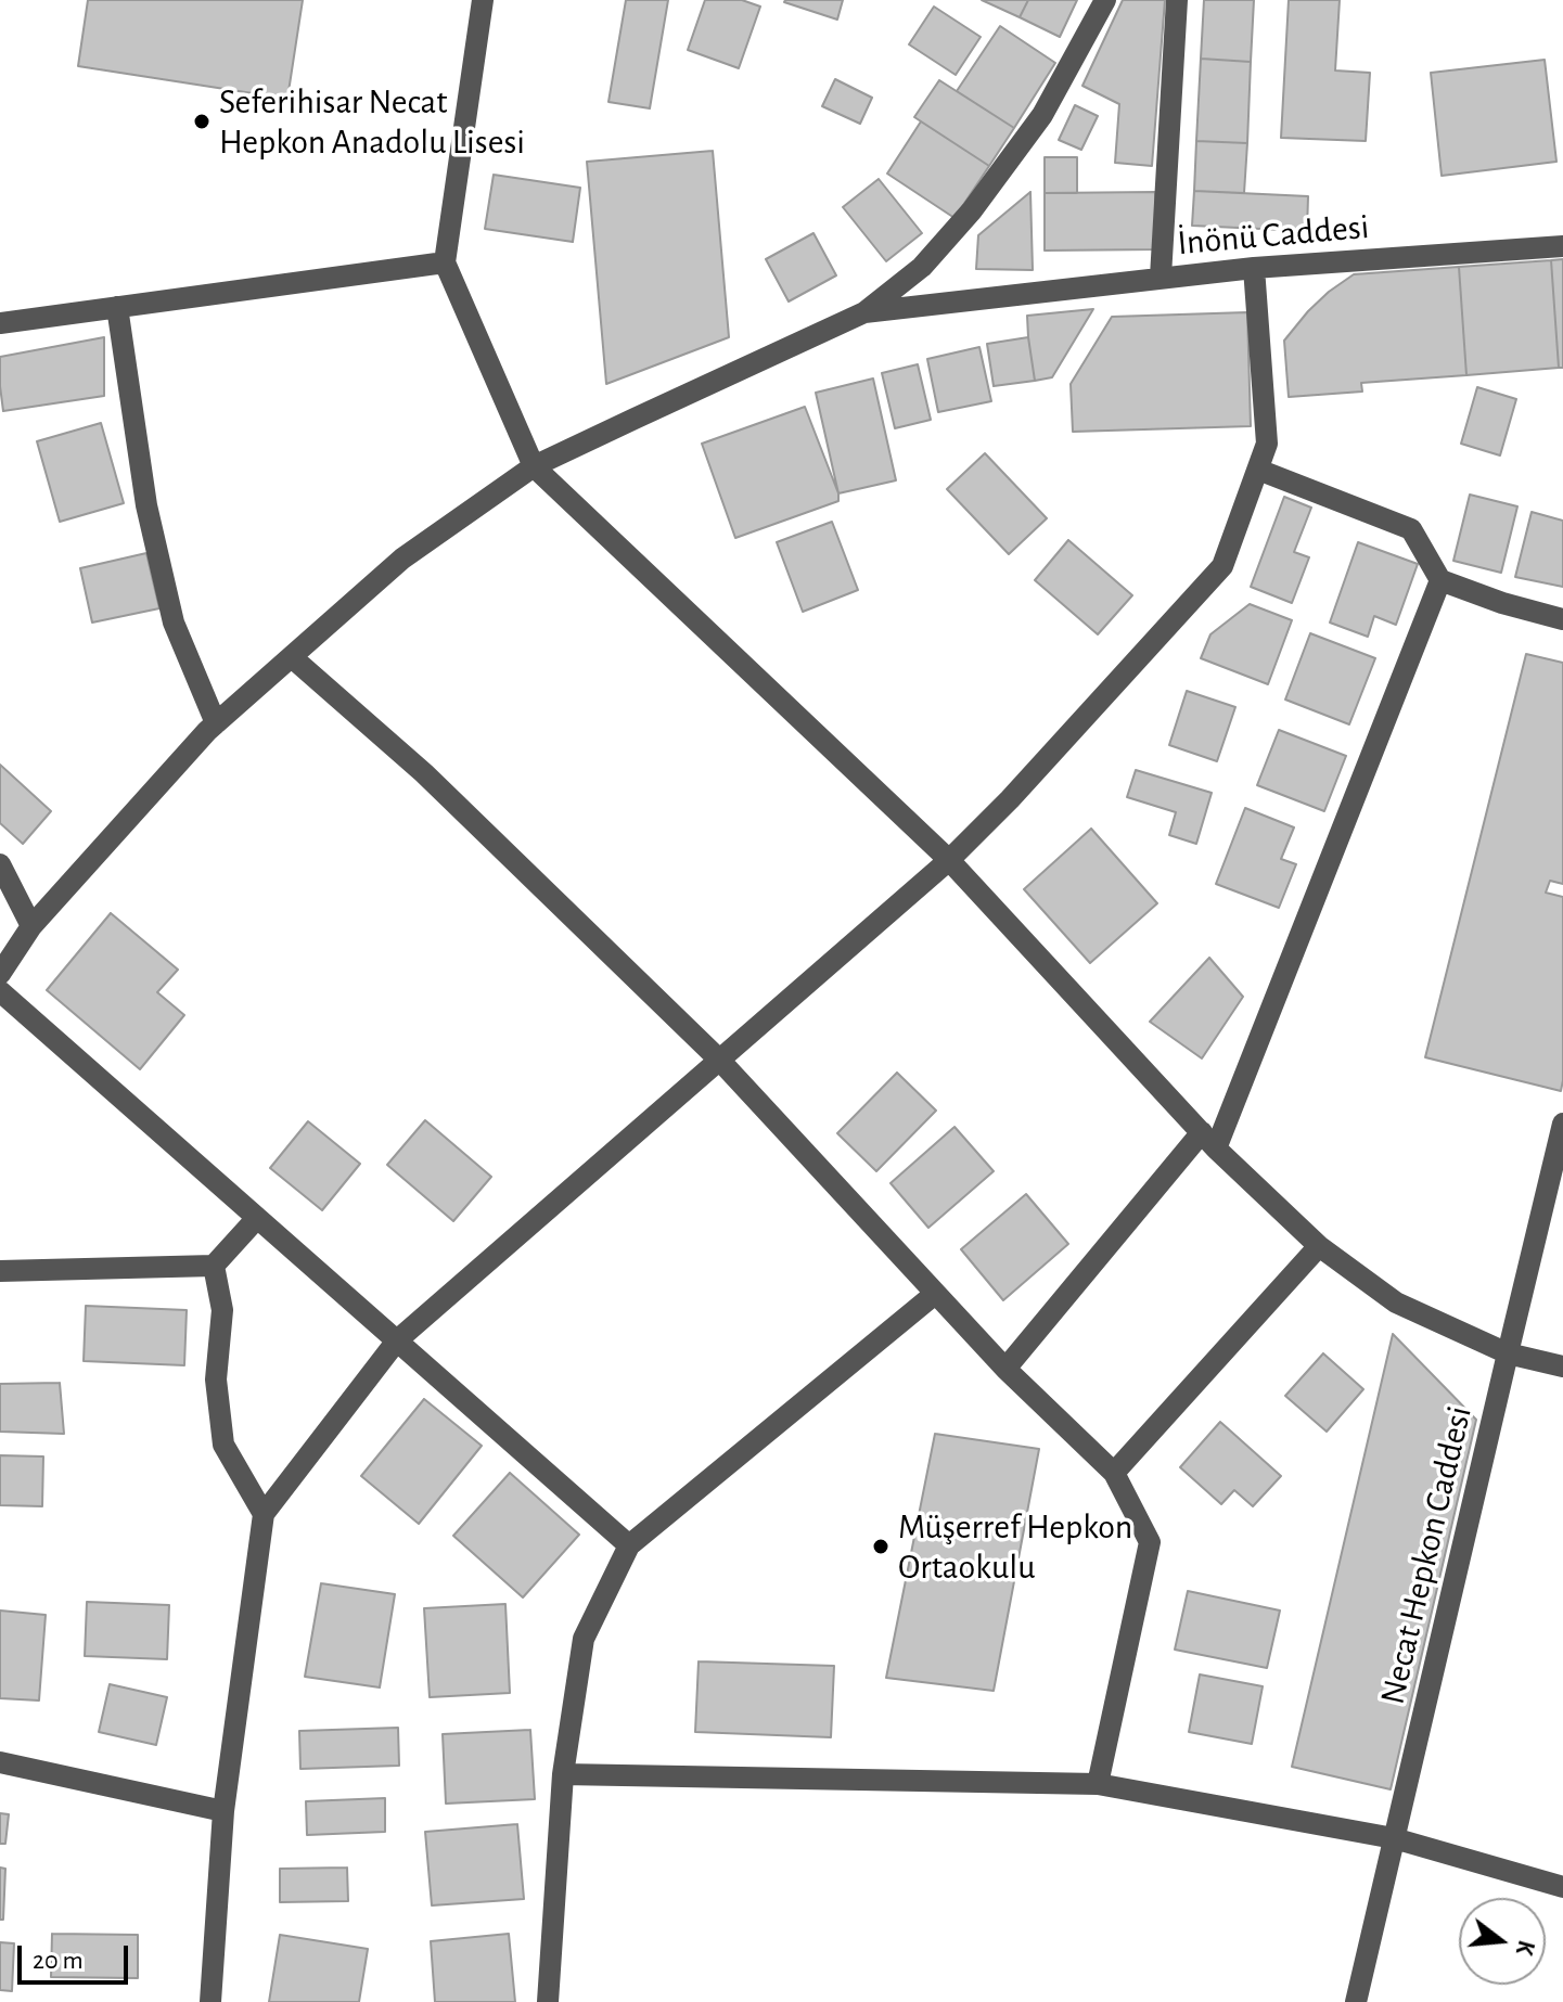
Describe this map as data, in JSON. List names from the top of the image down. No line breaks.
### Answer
{"streets":{"street":["İnönü Caddesi","Necat Hepkon Caddesi"]},"places":["Seferihisar Necat Hepkon Anadolu Lisesi","Müşerref Hepkon Ortaokulu"],"scale_bar":"20 m","north":"right"}
